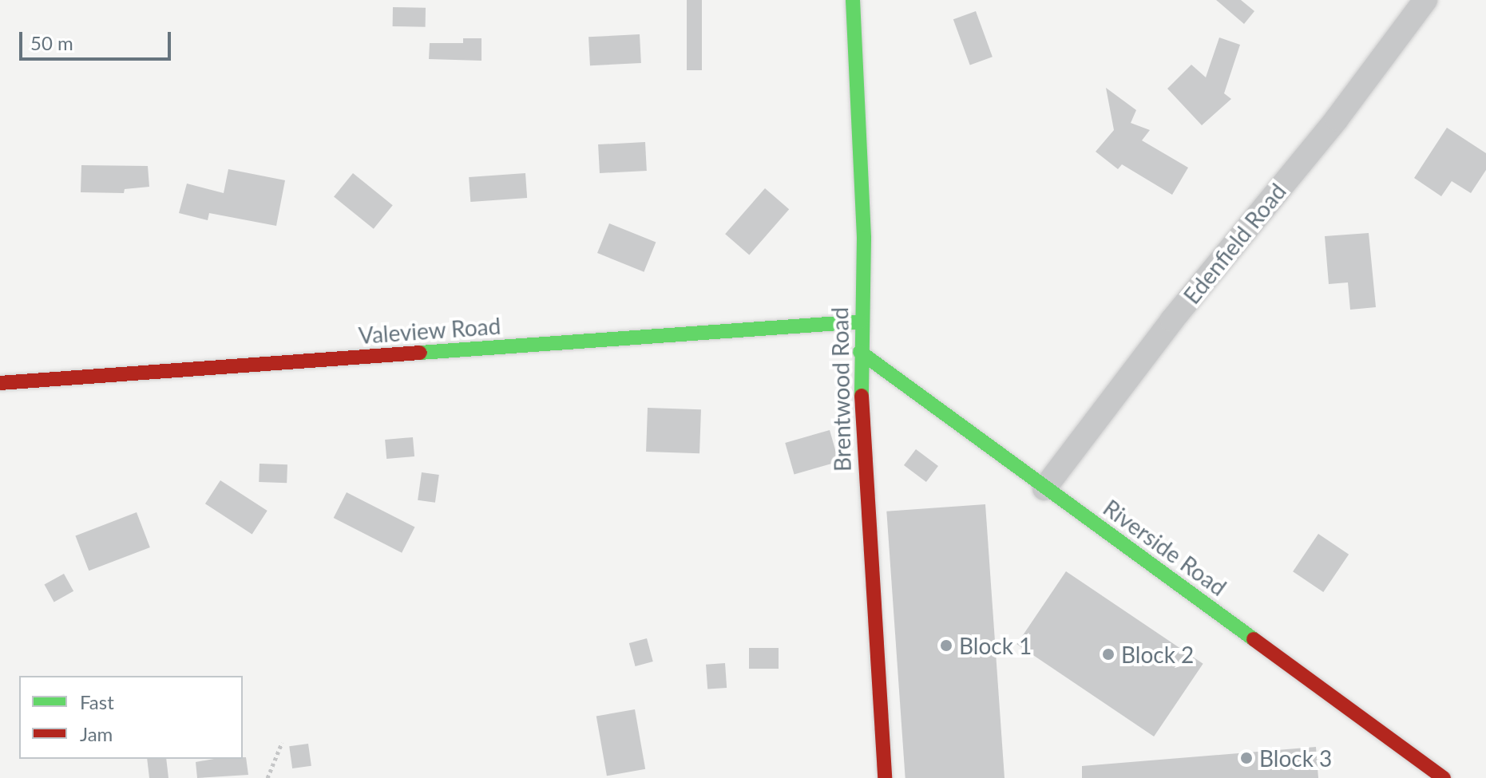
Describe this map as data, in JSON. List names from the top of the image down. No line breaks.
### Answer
{"streets":{"street":["Edenfield Road","Valeview Road","Brentwood Road","Riverside Road"]},"crossings":[["Edenfield Road","Riverside Road"],["Valeview Road","Brentwood Road"],["Brentwood Road","Riverside Road"]],"places":["Block 1","Block 2","Block 3"],"legend":["Fast","Jam"],"scale_bar":"50 m"}
